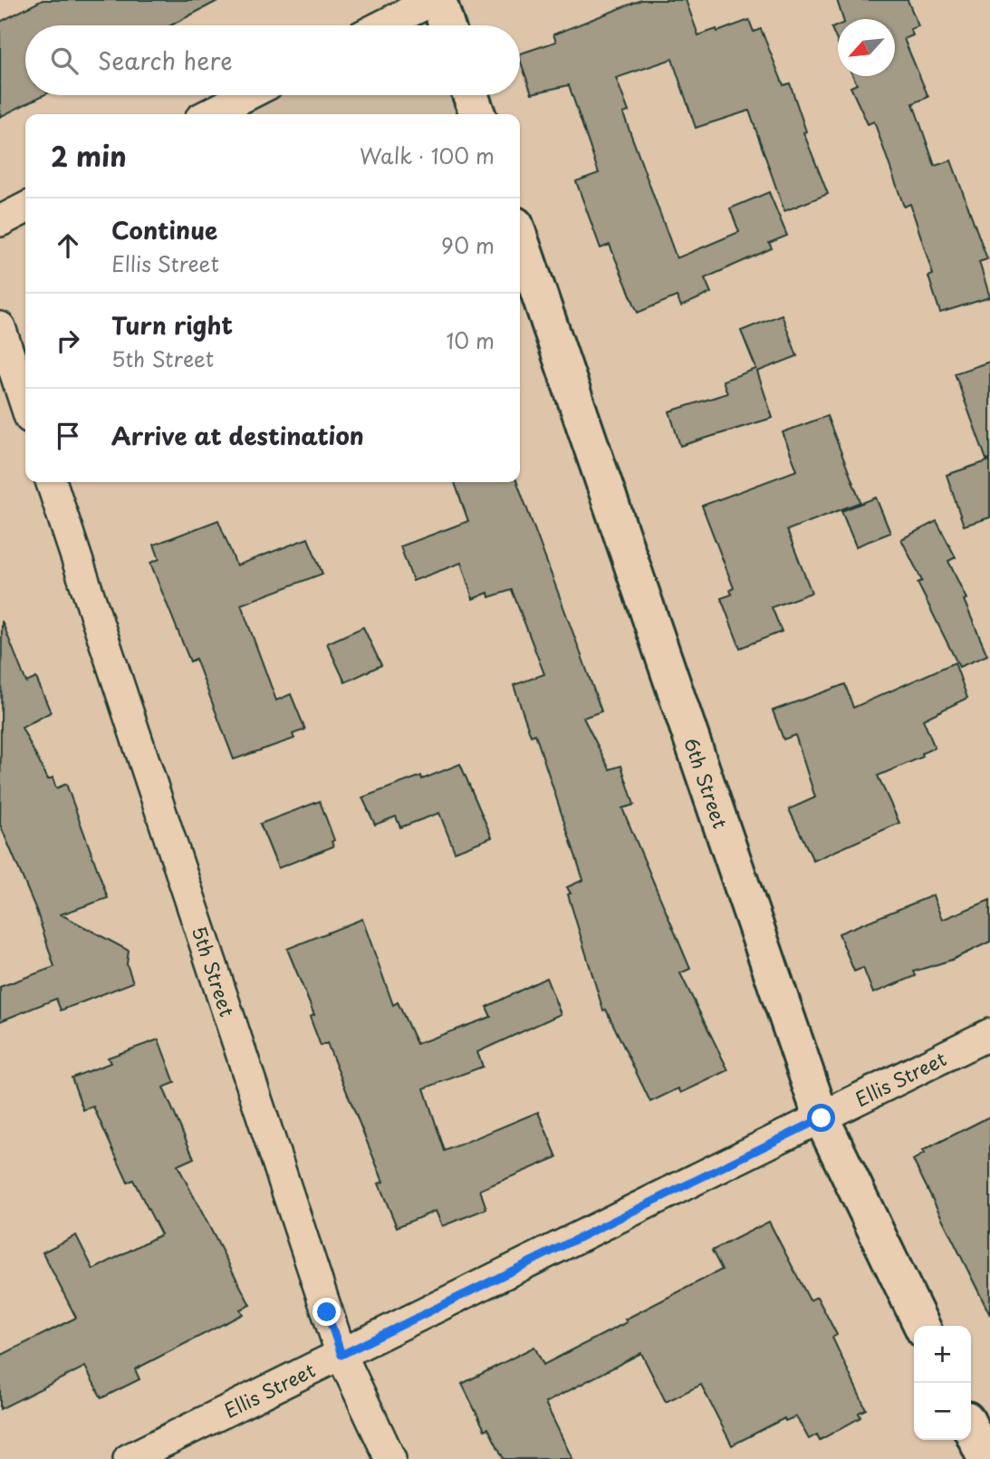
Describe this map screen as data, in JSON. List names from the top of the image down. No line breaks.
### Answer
{"streets":{"main road":["6th Street"],"street":["5th Street","Ellis Street"]},"crossings":[["6th Street","Ellis Street"],["5th Street","Ellis Street"]],"north":"bottom left","page":{"search":"Search here","heading":["2 min","Walk · 100 m"],"list":[["Continue","Ellis Street","90 m"],["Turn right","5th Street","10 m"],"Arrive at destination"],"map_buttons":["+","−"]}}
